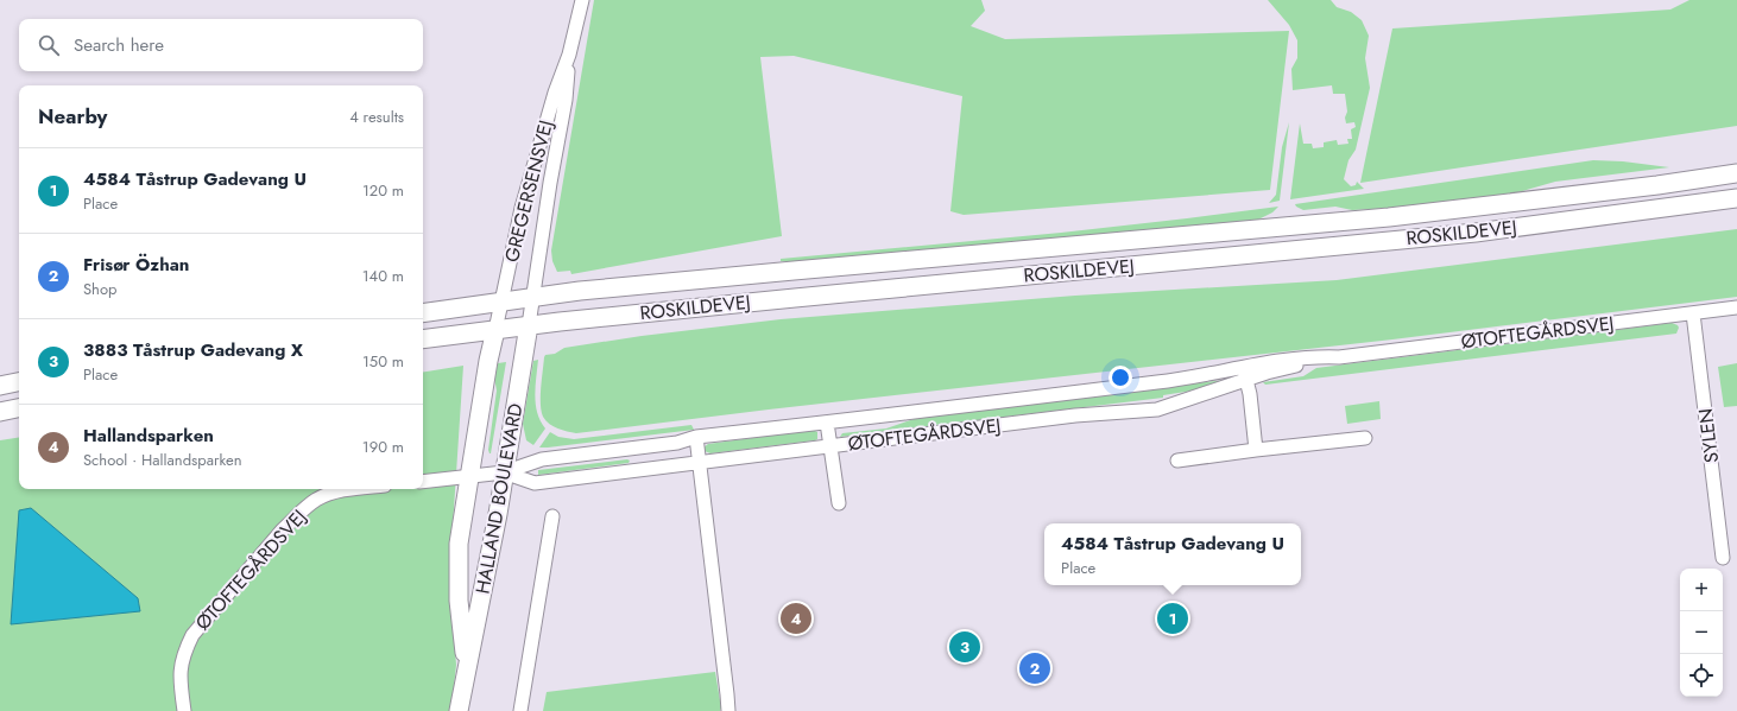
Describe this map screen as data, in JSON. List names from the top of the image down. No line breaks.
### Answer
{"streets":{"main road":["ROSKILDEVEJ","HALLAND BOULEVARD"],"street":["GREGERSENSVEJ","ØTOFTEGÅRDSVEJ","SYLEN"]},"crossings":[["GREGERSENSVEJ","ROSKILDEVEJ"],["GREGERSENSVEJ","HALLAND BOULEVARD"],["ROSKILDEVEJ","HALLAND BOULEVARD"],["ØTOFTEGÅRDSVEJ","SYLEN"],["ØTOFTEGÅRDSVEJ","HALLAND BOULEVARD"]],"page":{"search":"Search here","heading":["Nearby","4 results"],"list":[{"mark":"1","name":"4584 Tåstrup Gadevang U","note":"Place","value":"120 m"},{"mark":"2","name":"Frisør Özhan","note":"Shop","value":"140 m"},{"mark":"3","name":"3883 Tåstrup Gadevang X","note":"Place","value":"150 m"},{"mark":"4","name":"Hallandsparken","note":"School · Hallandsparken","value":"190 m"}],"popup":["4584 Tåstrup Gadevang U","Place"],"map_buttons":["+","−"],"pins":["1","4","3","2"]}}
